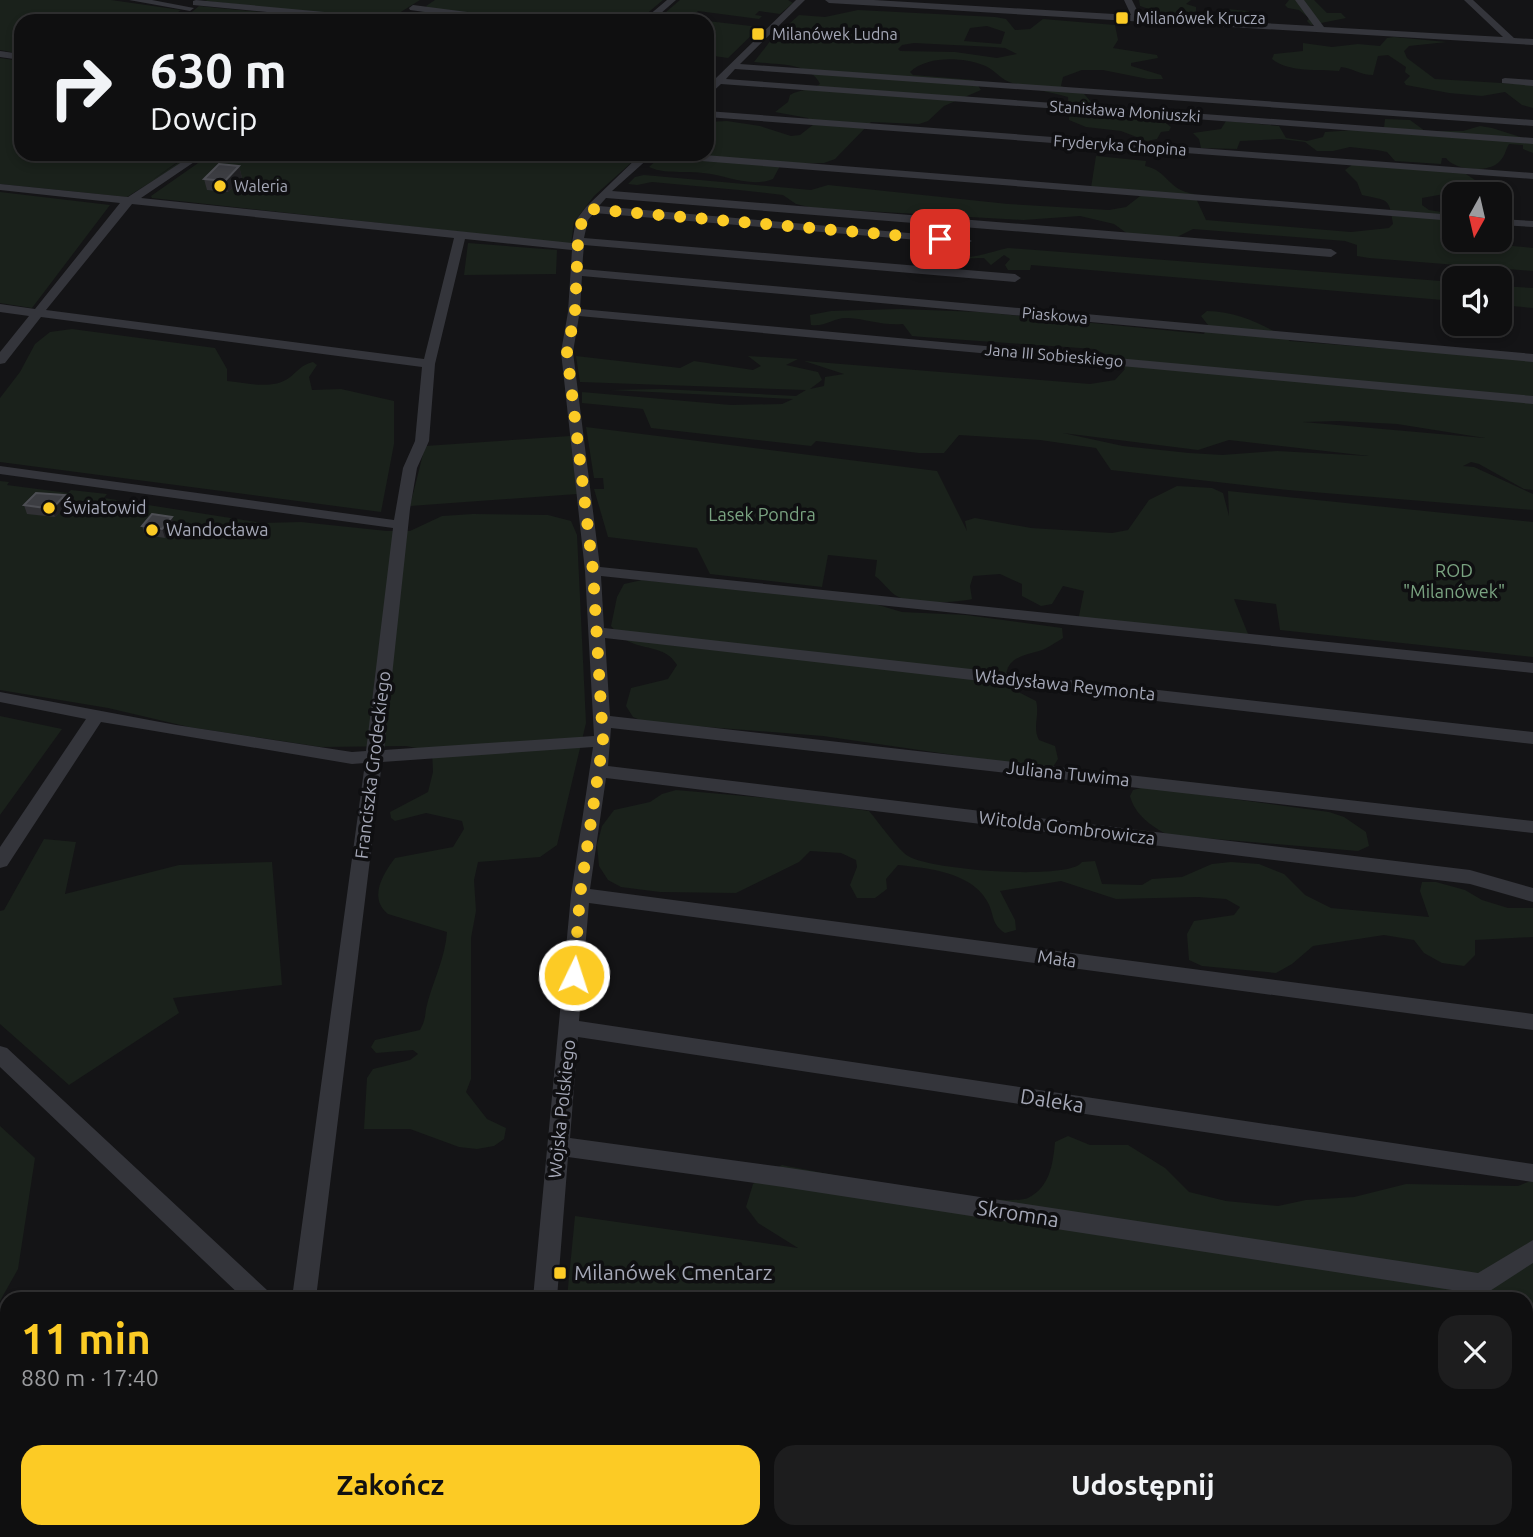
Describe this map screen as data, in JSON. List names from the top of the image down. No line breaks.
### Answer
{"streets":{"street":["Stanisława Moniuszki","Fryderyka Chopina","Piaskowa","Jana III Sobieskiego","Władysława Reymonta","Franciszka Grodeckiego","Juliana Tuwima","Witolda Gombrowicza","Mała","Daleka","Wojska Polskiego","Skromna"]},"crossings":[["Piaskowa","Wojska Polskiego"],["Jana III Sobieskiego","Wojska Polskiego"],["Władysława Reymonta","Wojska Polskiego"],["Juliana Tuwima","Wojska Polskiego"],["Witolda Gombrowicza","Wojska Polskiego"],["Mała","Wojska Polskiego"],["Daleka","Wojska Polskiego"],["Wojska Polskiego","Skromna"]],"parks":["Lasek Pondra","ROD \"Milanówek\""],"places":{"transit":["Milanówek Krucza","Milanówek Ludna","Milanówek Cmentarz"],"other":["Waleria","Światowid","Wandocława"]},"north":"bottom","page":{"turn":["630 m","Dowcip"],"heading":["11 min","880 m · 17:40"],"buttons":["Zakończ","Udostępnij"]}}
